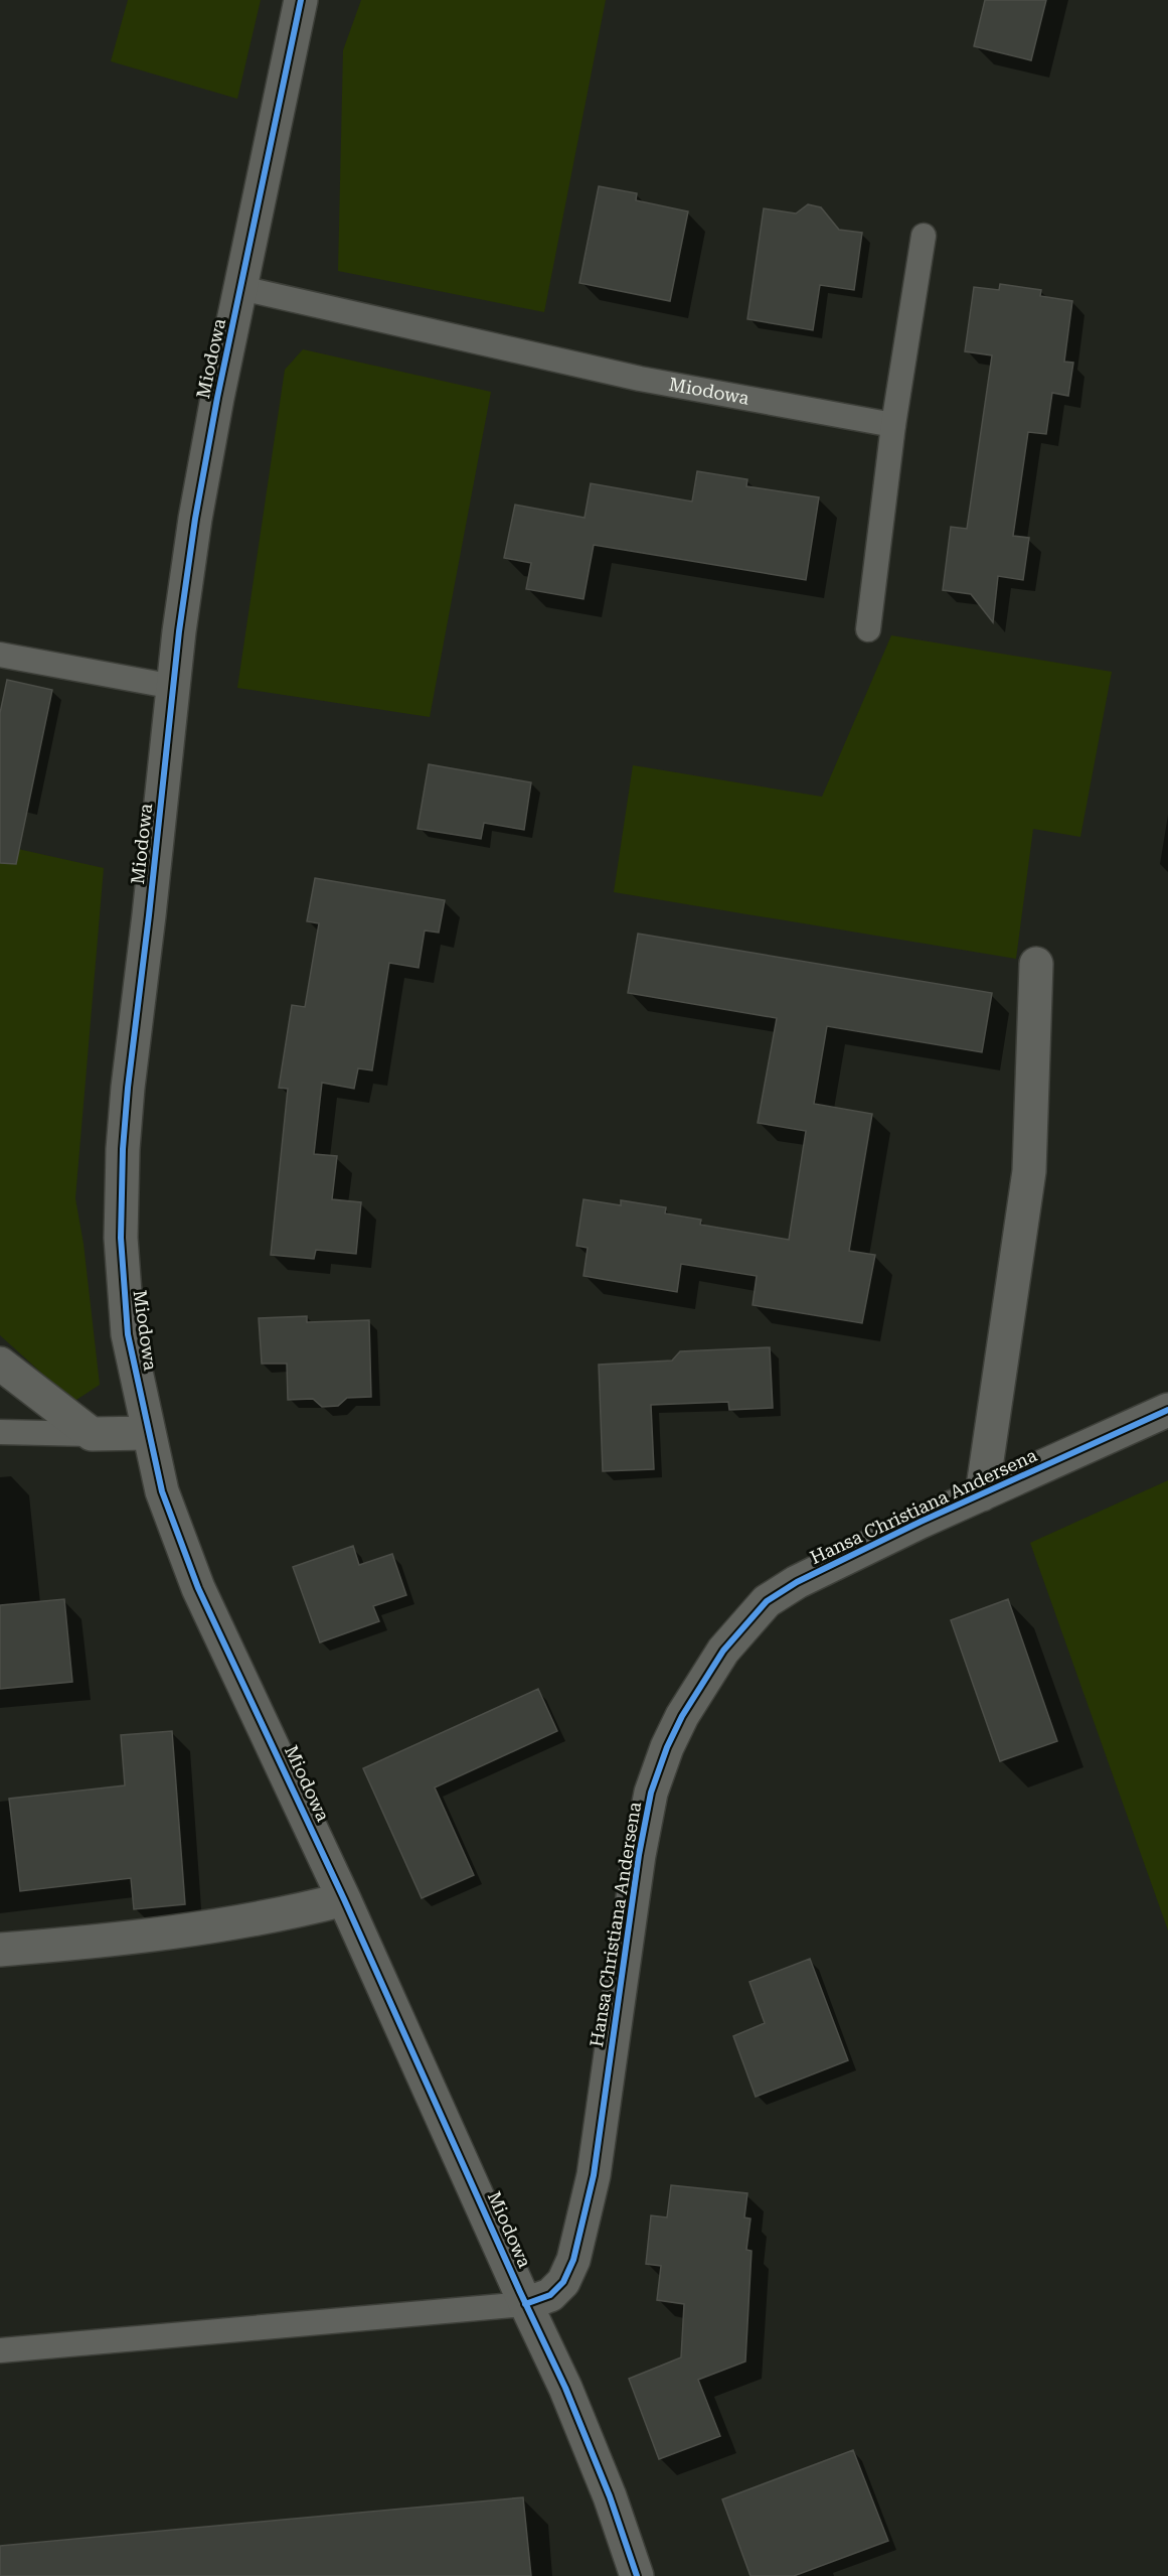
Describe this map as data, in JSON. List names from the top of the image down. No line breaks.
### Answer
{"streets":{"street":["Miodowa","Hansa Christiana Andersena"]},"crossings":[["Miodowa","Hansa Christiana Andersena"]]}
